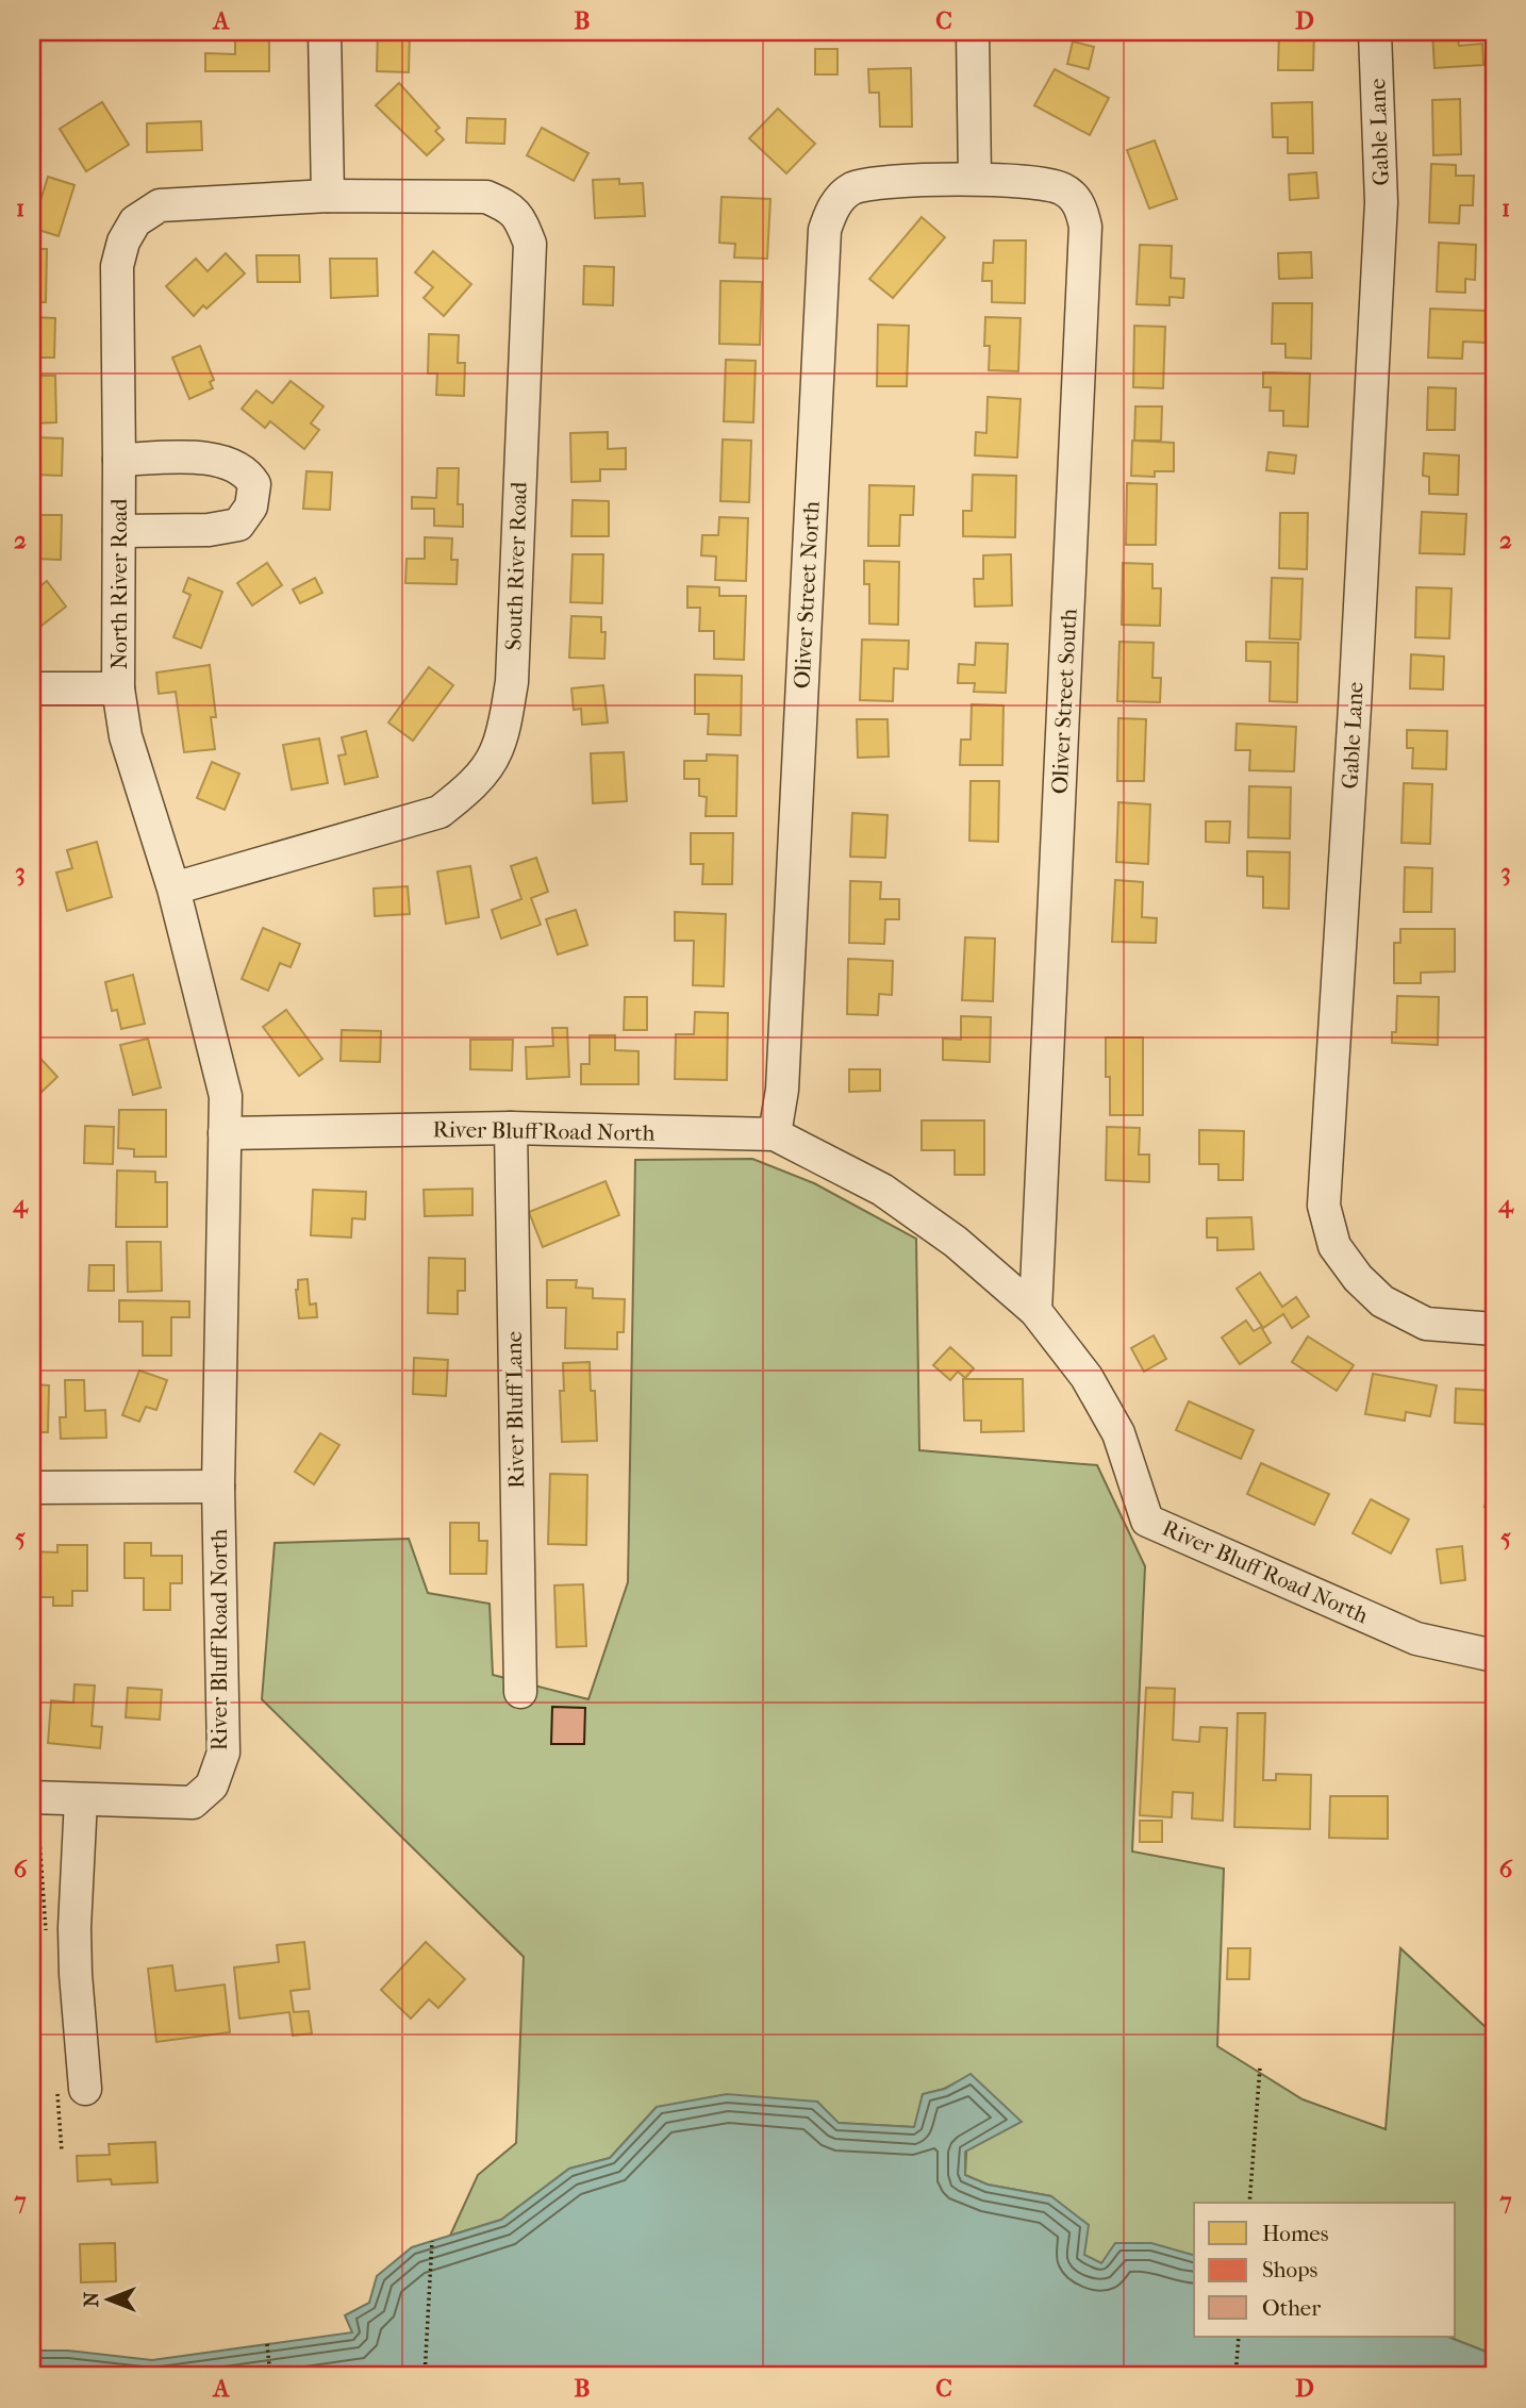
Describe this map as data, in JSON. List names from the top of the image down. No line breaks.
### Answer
{"streets":{"street":["Gable Lane","South River Road","North River Road","Oliver Street North","Oliver Street South","River Bluff Road North","River Bluff Lane"]},"crossings":[["South River Road","North River Road"],["North River Road","River Bluff Road North"],["Oliver Street North","Oliver Street South"],["Oliver Street North","River Bluff Road North"],["Oliver Street South","River Bluff Road North"],["River Bluff Road North","River Bluff Lane"]],"legend":["Homes","Shops","Other"],"north":"left","grid":{"columns":["A","B","C","D"],"rows":["1","2","3","4","5","6","7"]}}
